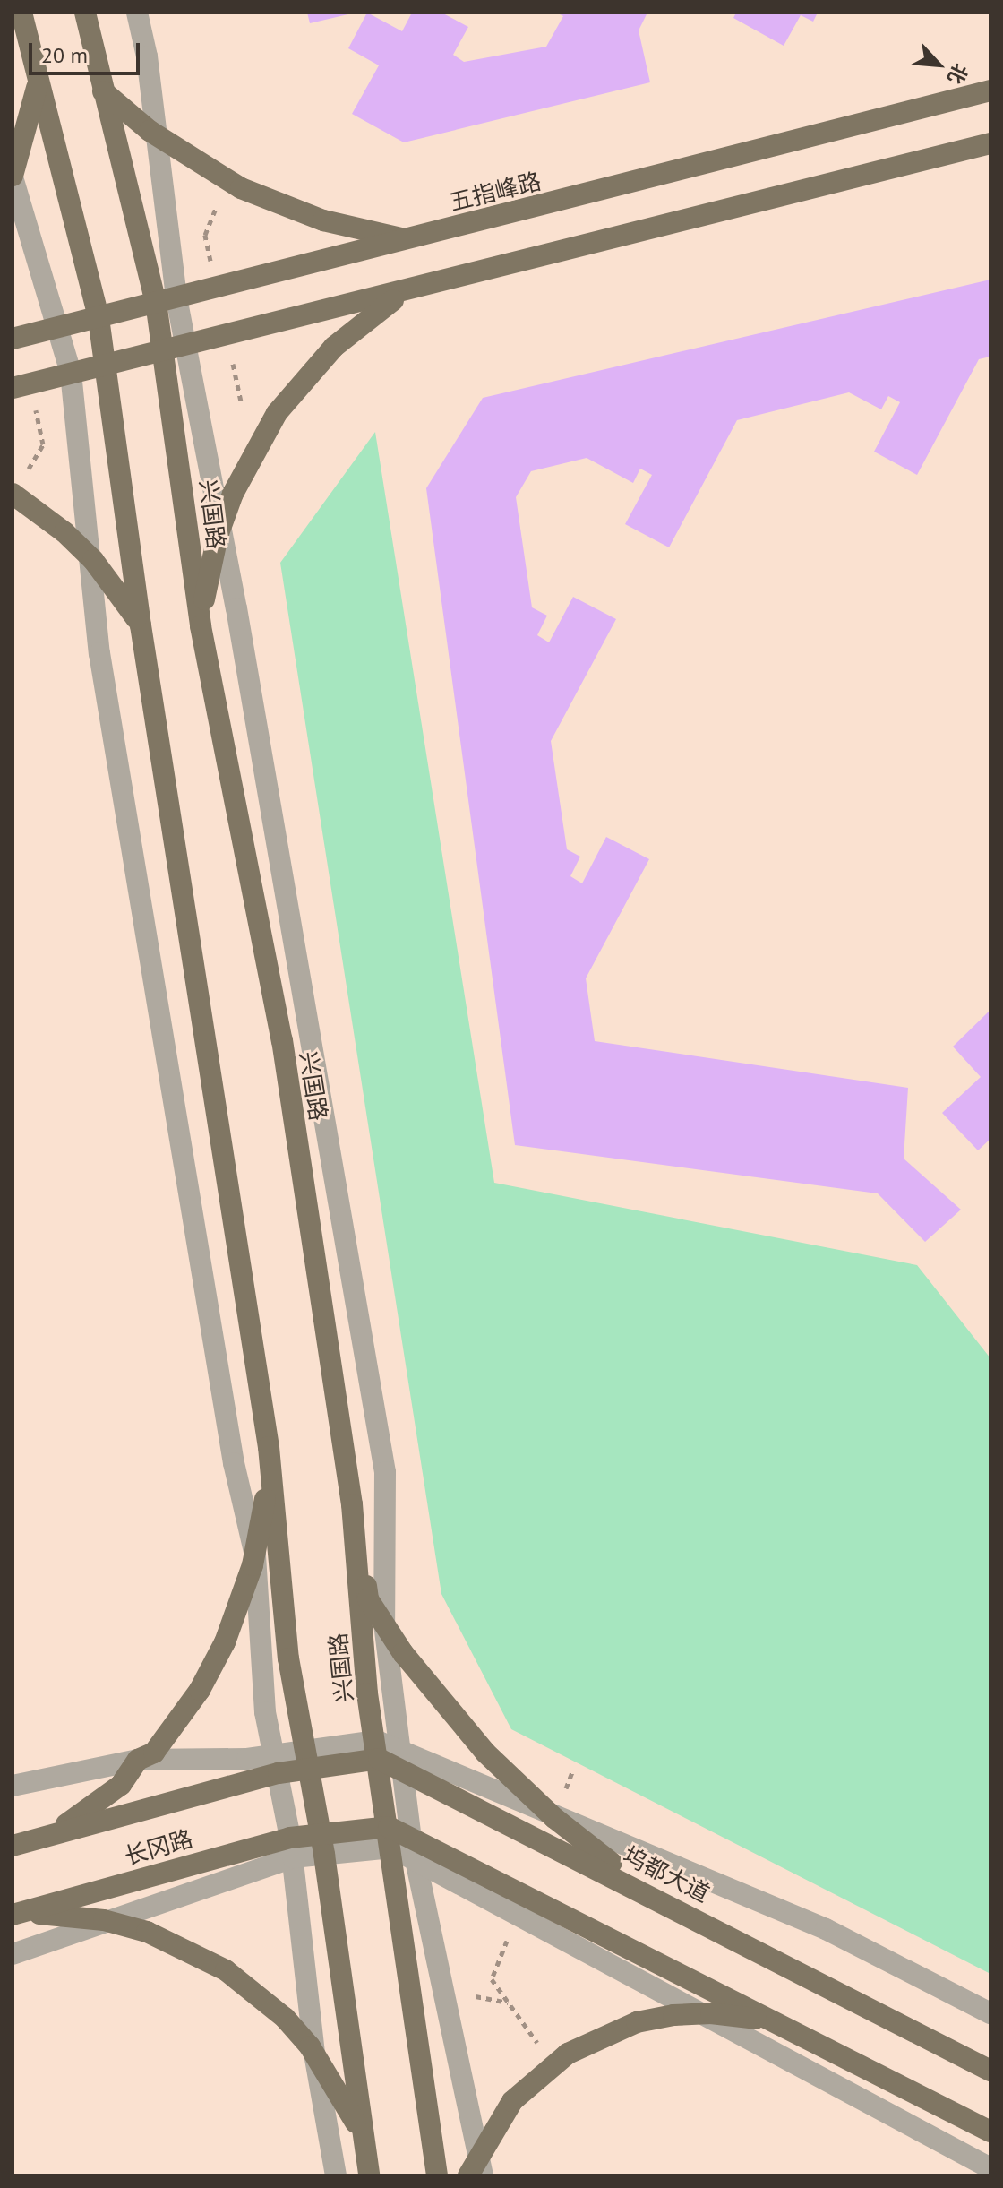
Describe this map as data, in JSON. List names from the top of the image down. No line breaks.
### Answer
{"streets":{"main road":["五指峰路","兴国路","长冈路","坞都大道"]},"crossings":[["五指峰路","兴国路"],["兴国路","长冈路"],["兴国路","坞都大道"]],"scale_bar":"20 m","north":"bottom right"}
